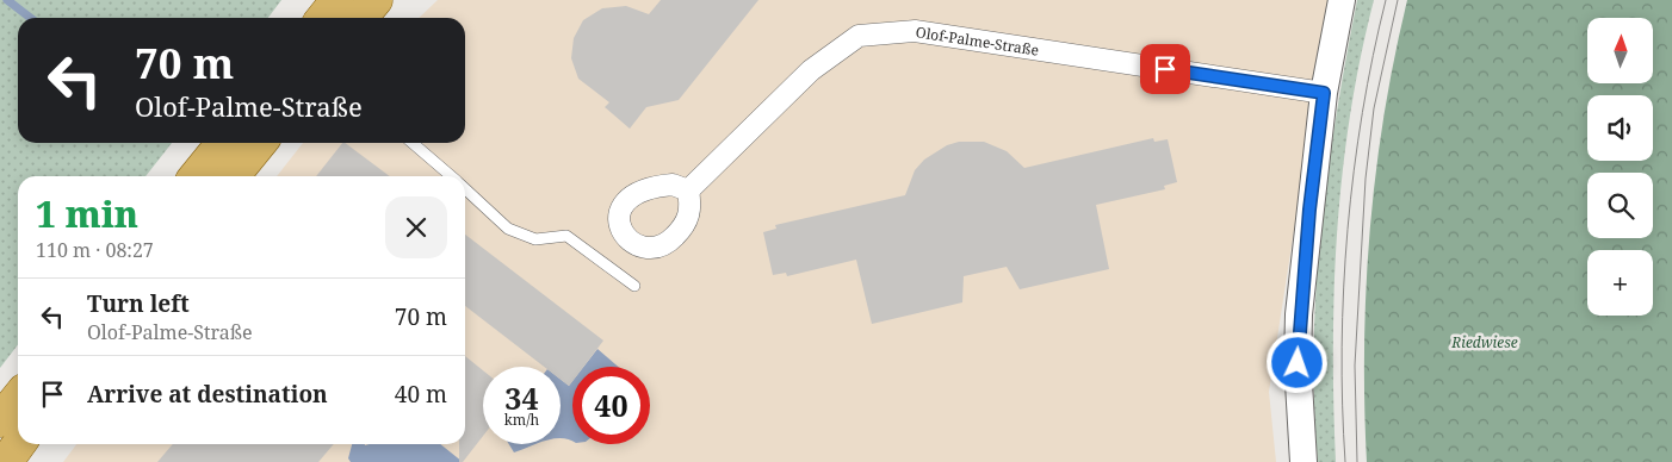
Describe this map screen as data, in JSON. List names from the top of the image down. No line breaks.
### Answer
{"streets":{"street":["Olof-Palme-Straße"]},"parks":["Riedwiese"],"north":"top","page":{"map_buttons":"+","turn":["70 m","Olof-Palme-Straße"],"heading":["1 min","110 m · 08:27"],"list":[{"name":"Turn left","note":"Olof-Palme-Straße","value":"70 m"},{"name":"Arrive at destination","value":"40 m"}],"speed":"34 km/h","limit":"40"}}
